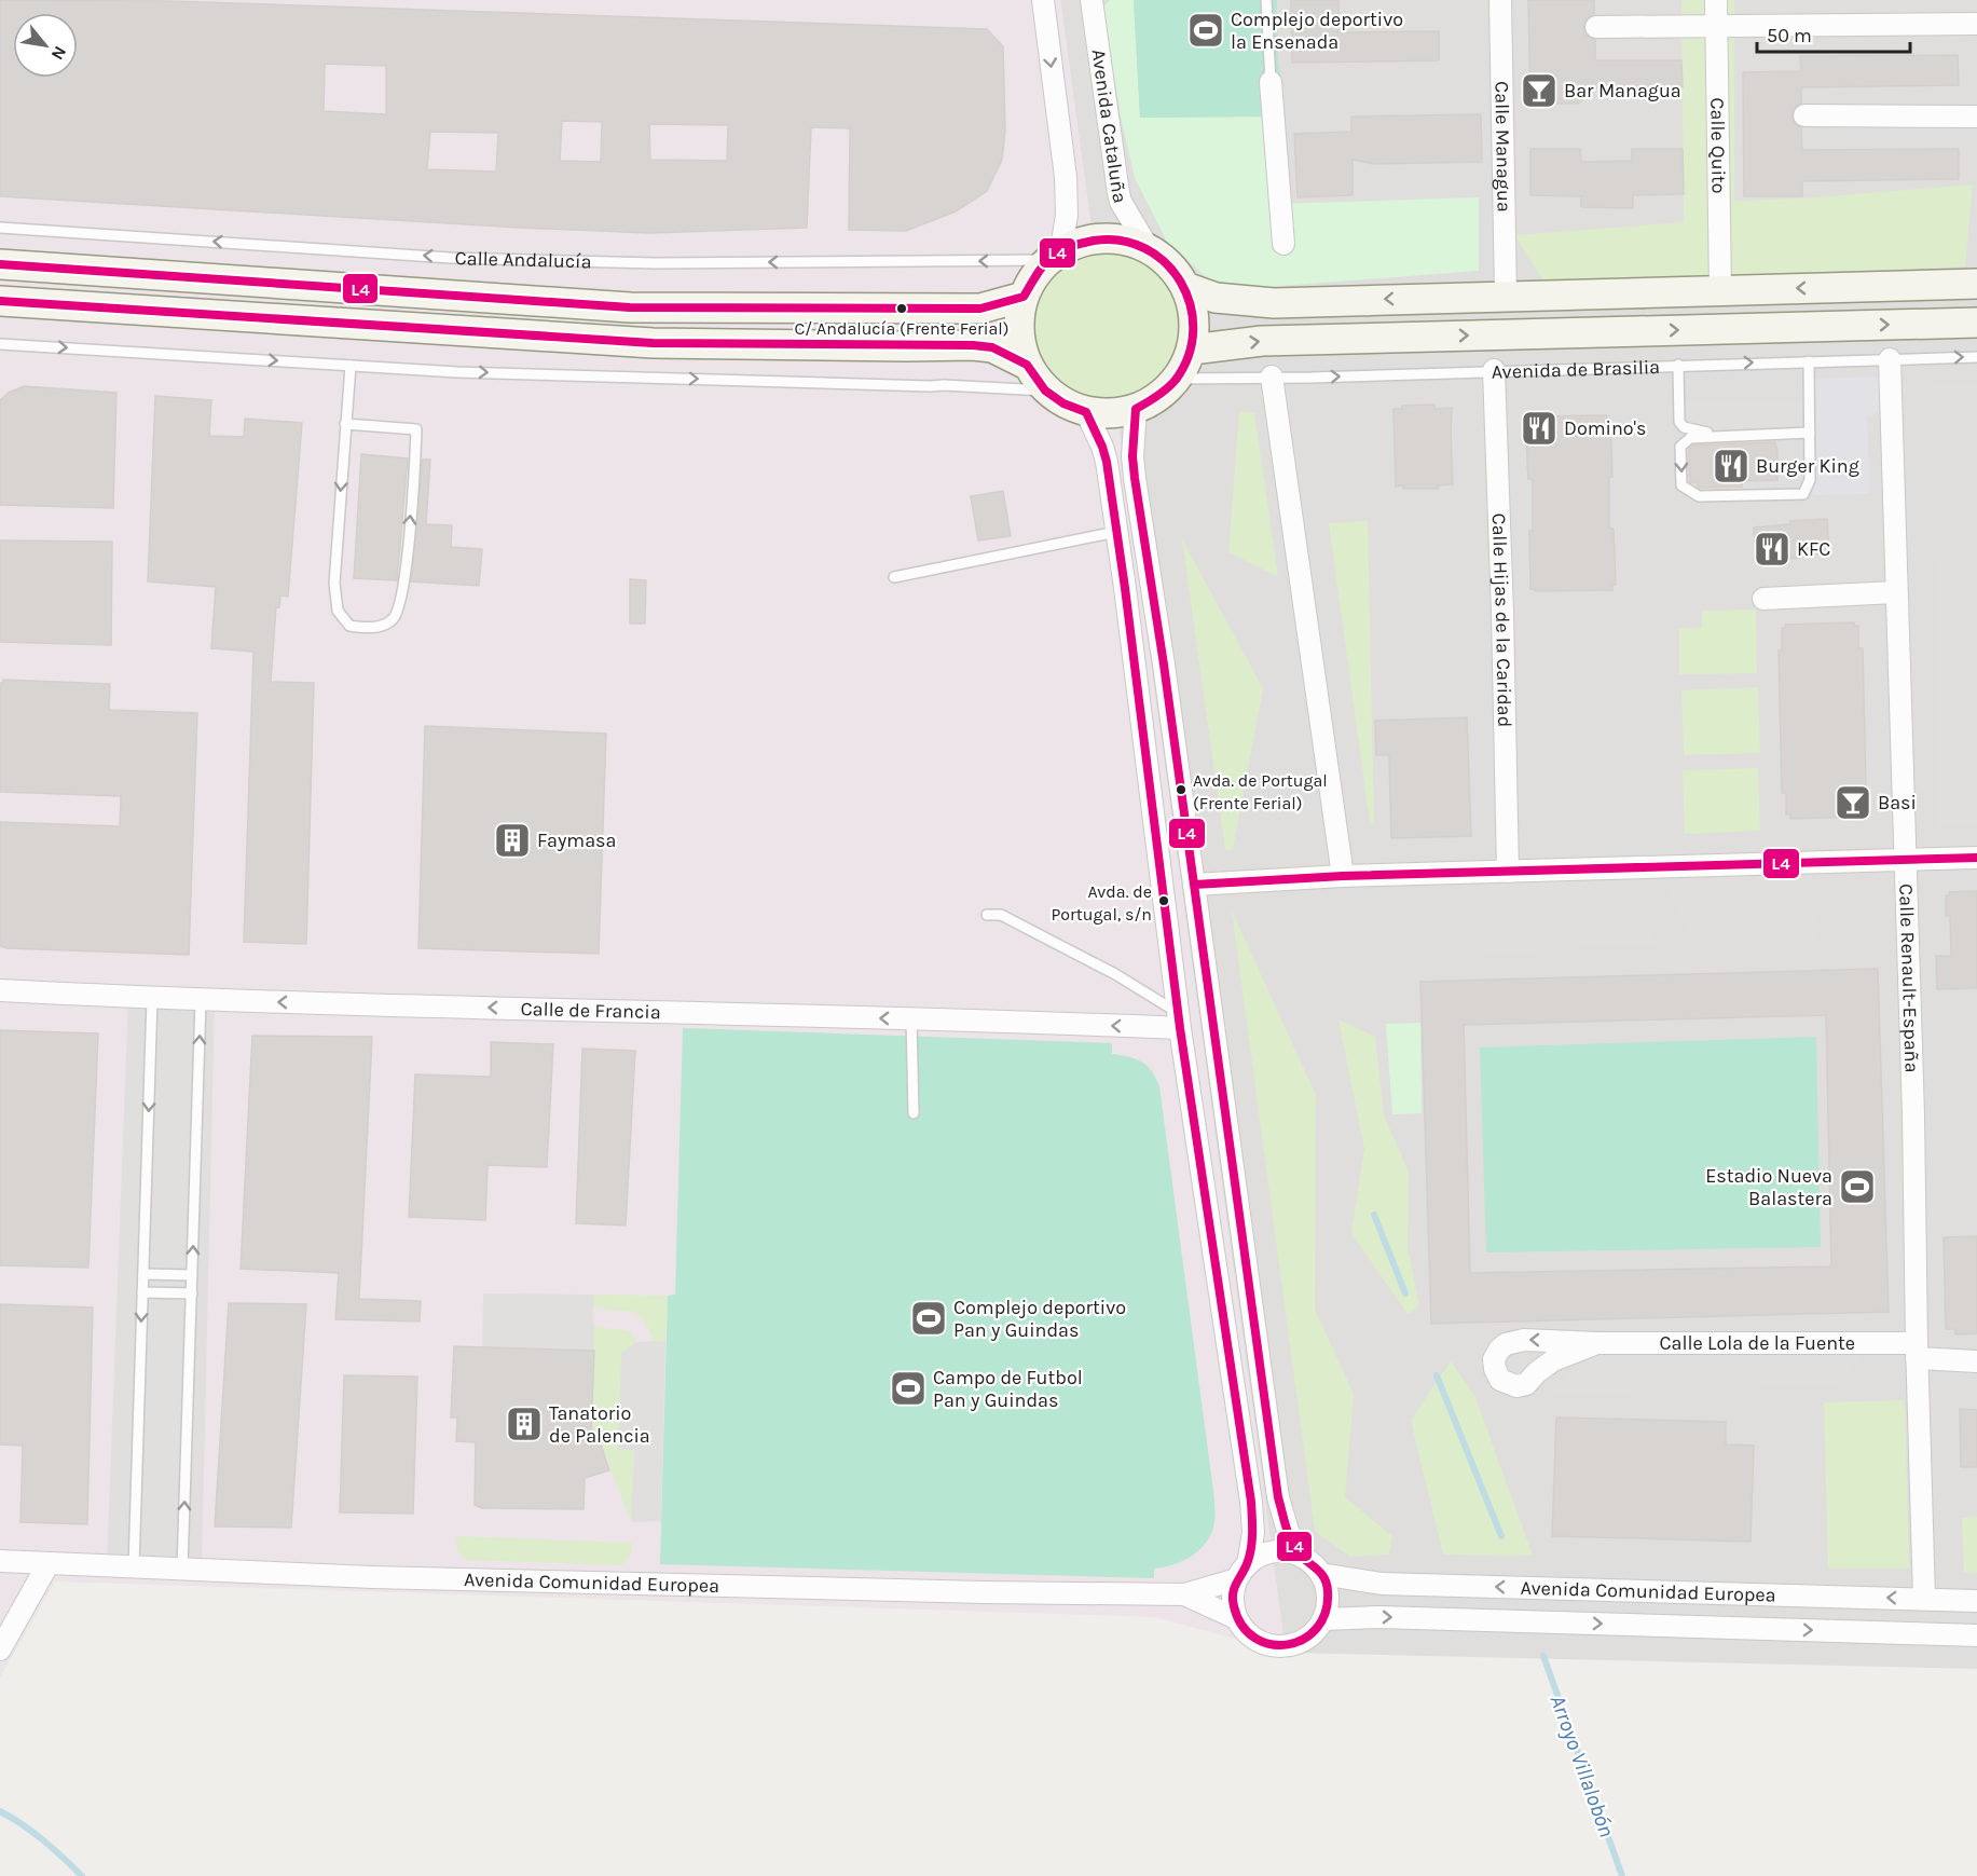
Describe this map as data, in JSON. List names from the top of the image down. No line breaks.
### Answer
{"streets":{"main road":["Calle Andalucía","Avenida de Brasilia"],"street":["Avenida Cataluña","Calle Quito","Calle Managua","Calle Hijas de la Caridad","Calle Renault-España","Calle de Francia","Calle Lola de la Fuente","Avenida Comunidad Europea"]},"crossings":[["Avenida Cataluña","Calle Andalucía"],["Avenida Cataluña","Avenida de Brasilia"],["Calle Andalucía","Avenida de Brasilia"],["Avenida de Brasilia","Calle Hijas de la Caridad"],["Avenida de Brasilia","Calle Renault-España"],["Calle Renault-España","Calle Lola de la Fuente"],["Calle Renault-España","Avenida Comunidad Europea"]],"one_way":["Calle Andalucía","Calle de Francia"],"water":["Arroyo Villalobón"],"places":{"sports":["Complejo deportivo la Ensenada","Estadio Nueva Balastera","Complejo deportivo Pan y Guindas","Campo de Futbol Pan y Guindas"],"bar":["Bar Managua","Basi"],"other":["C/ Andalucía (Frente Ferial)","Avda. de Portugal (Frente Ferial)","Avda. de Portugal, s/n"],"restaurant":["Domino's","Burger King","KFC"],"building":["Faymasa","Tanatorio de Palencia"]},"lines":["transit line L4"],"scale_bar":"50 m","north":"bottom right"}
